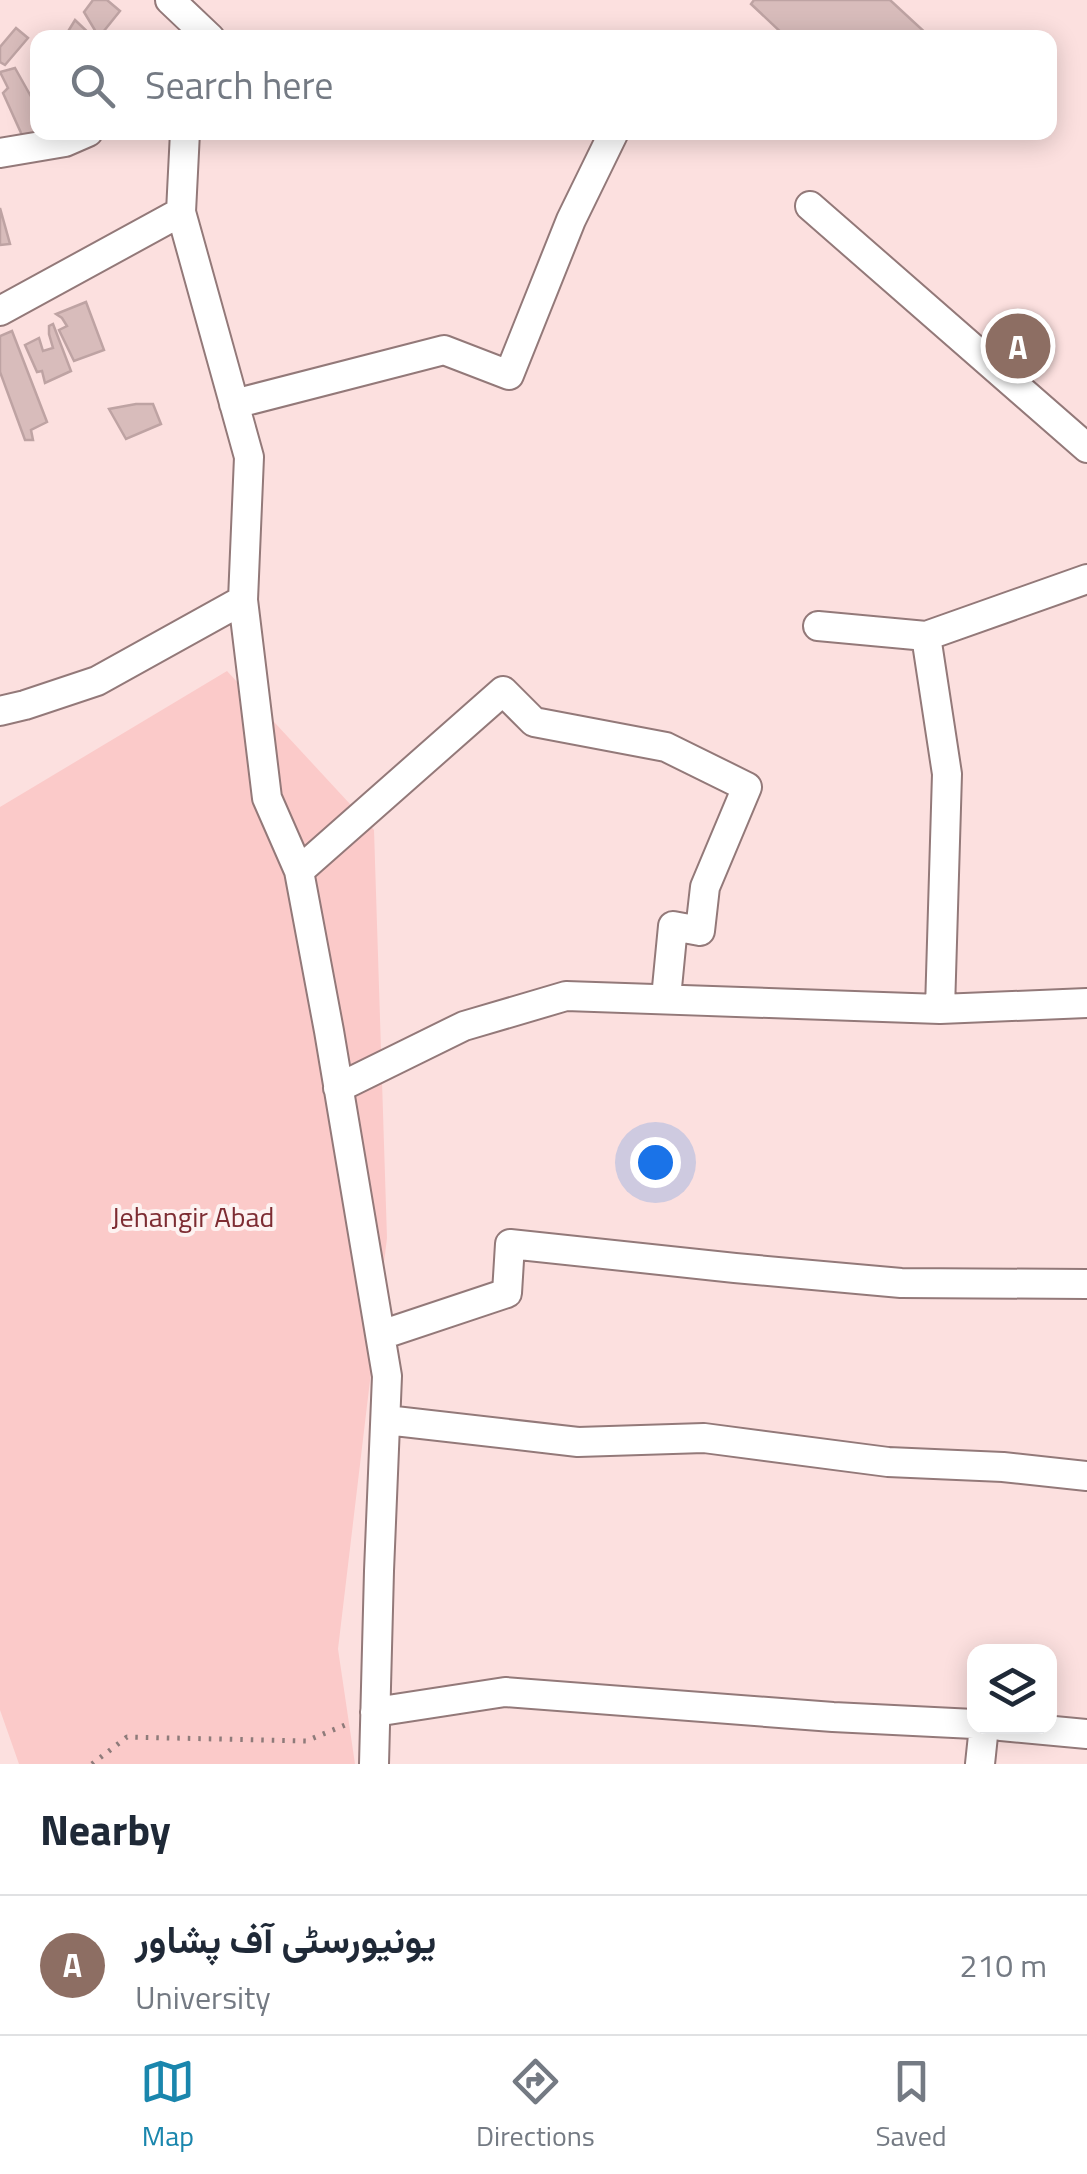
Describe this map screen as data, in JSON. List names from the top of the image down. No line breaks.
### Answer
{"parks":["Jehangir Abad"],"page":{"search":"Search here","pins":"A","heading":"Nearby","list":[{"mark":"A","name":"یونیورسٹی آف پشاور","note":"University","value":"210 m"}],"nav":["Map","Directions","Saved"]}}
